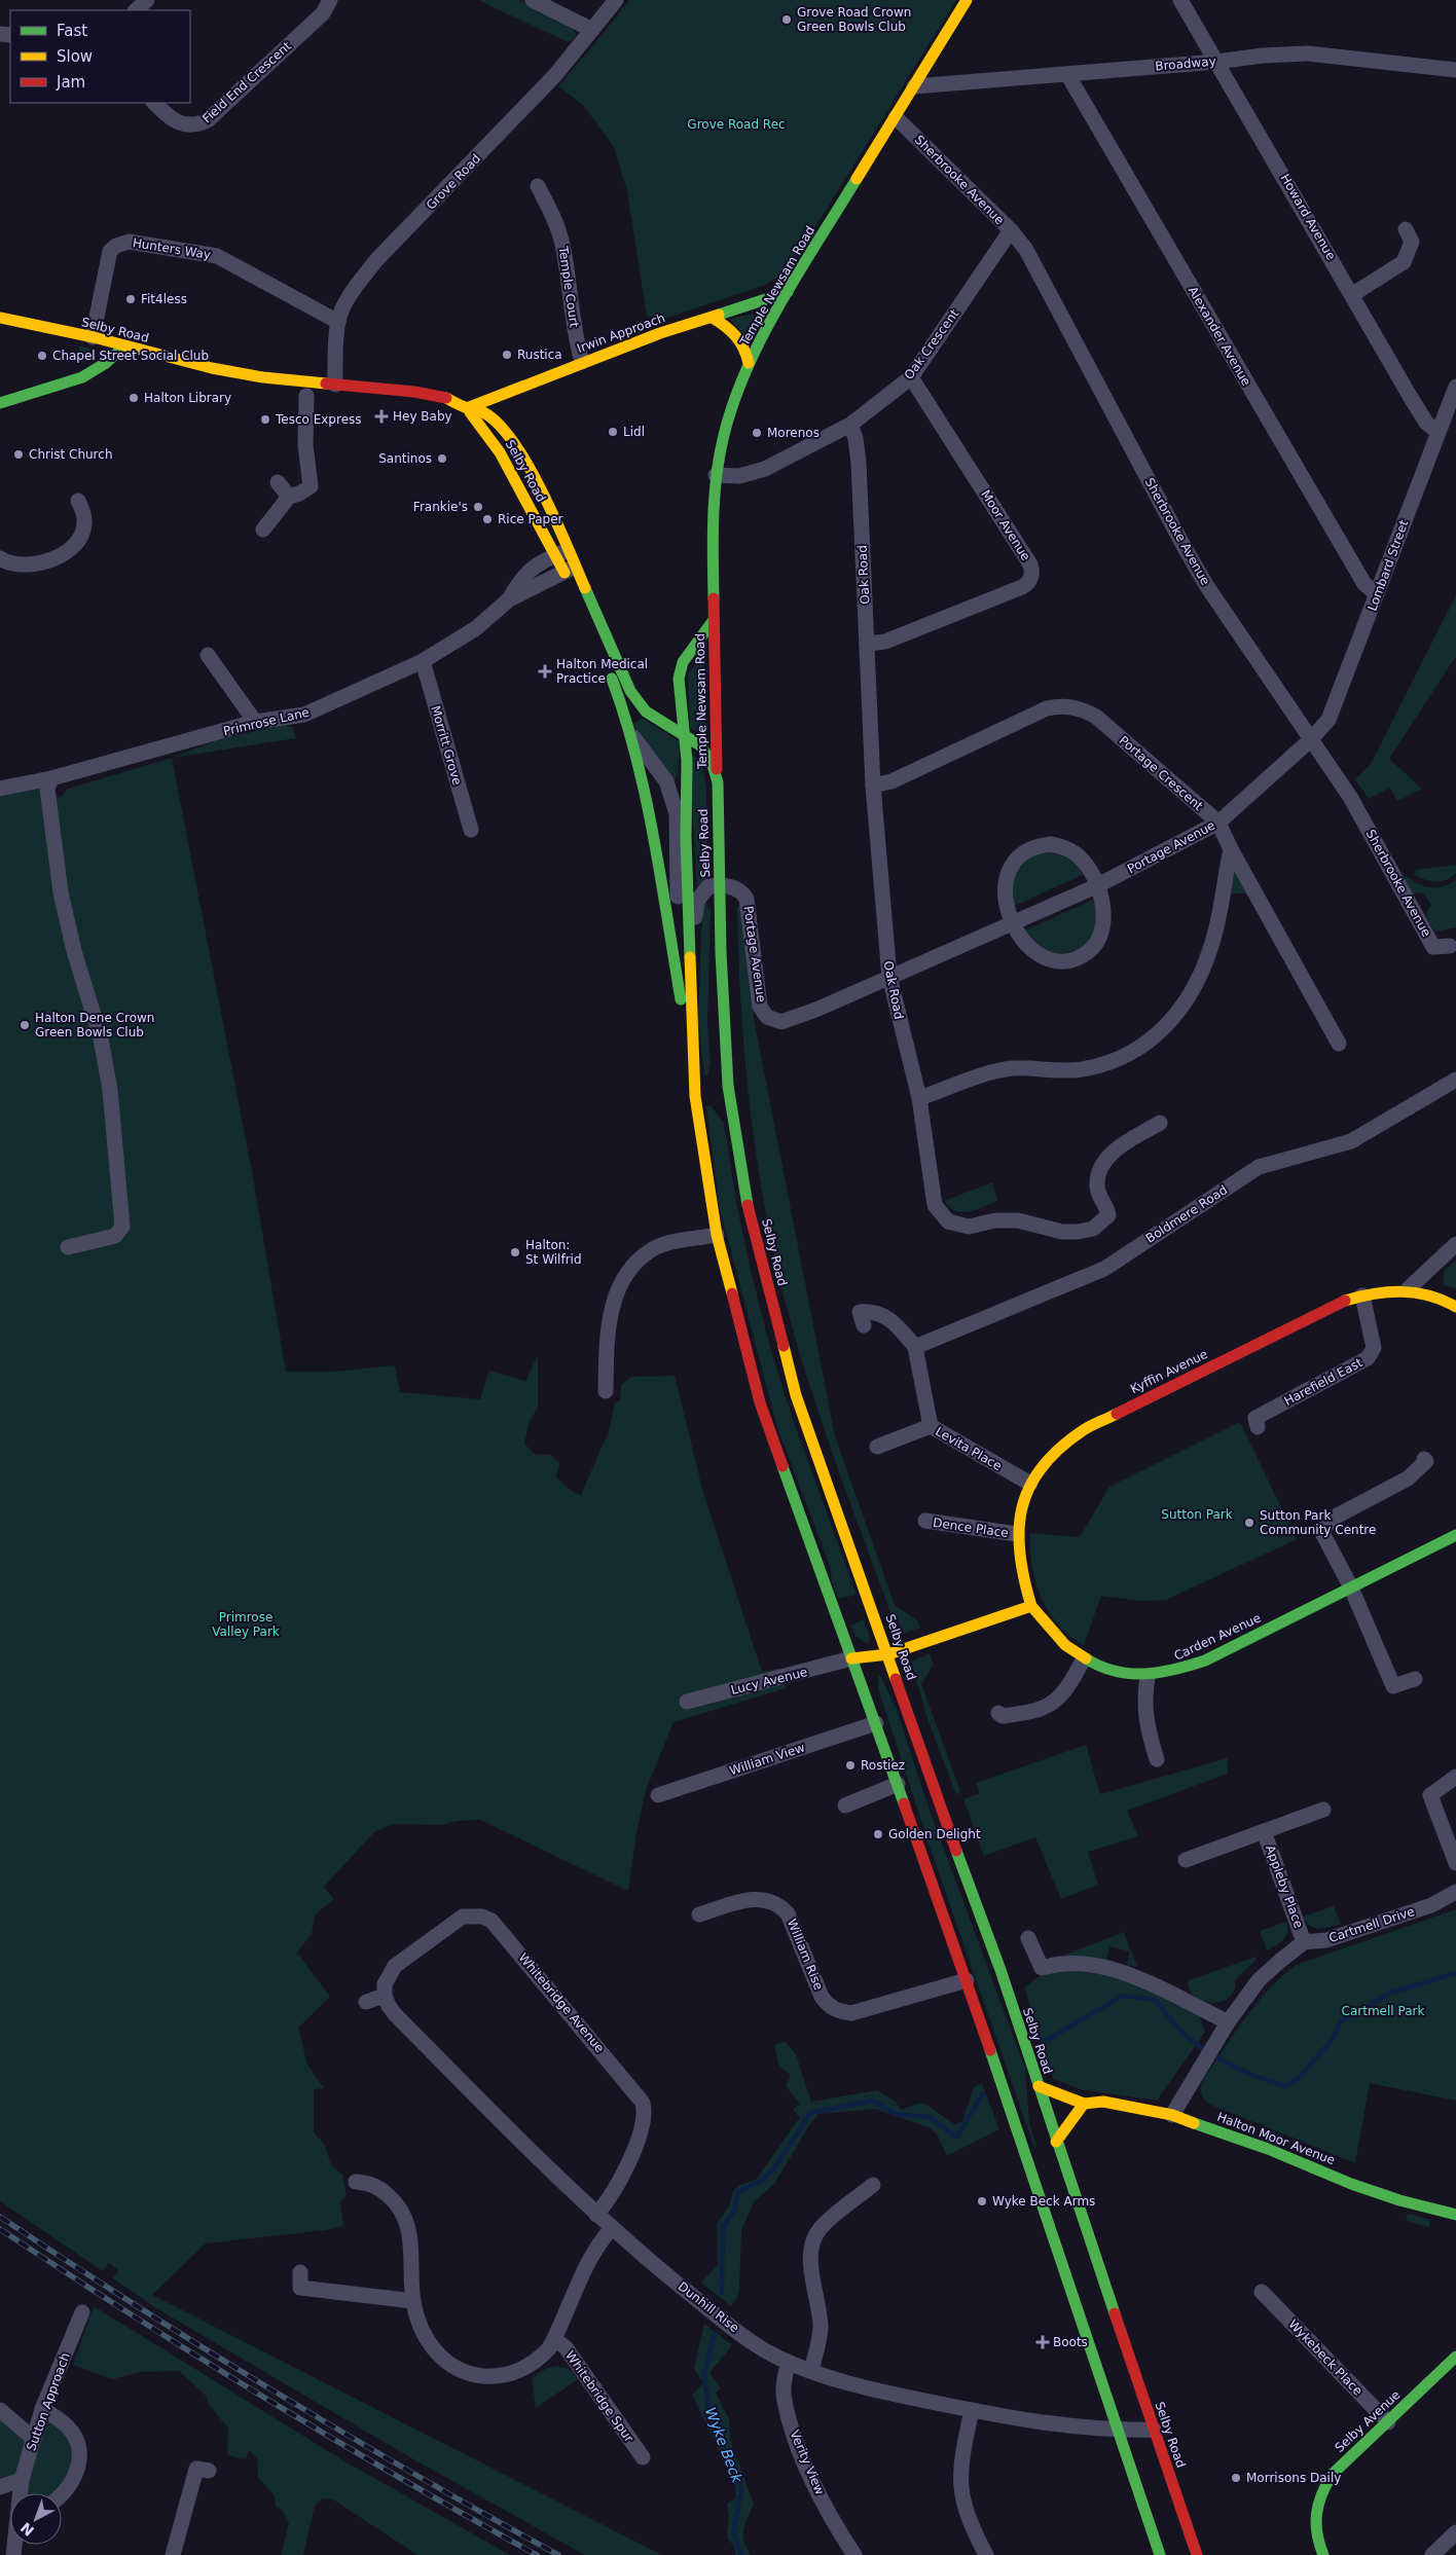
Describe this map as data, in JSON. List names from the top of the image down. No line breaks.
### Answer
{"streets":{"main road":["Temple Newsam Road","Selby Road","Irwin Approach","Kyffin Avenue","Carden Avenue","Halton Moor Avenue","Selby Avenue"],"street":["Broadway","Field End Crescent","Sherbrooke Avenue","Grove Road","Howard Avenue","Hunters Way","Temple Court","Alexander Avenue","Oak Crescent","Moor Avenue","Lombard Street","Oak Road","Primrose Lane","Morritt Grove","Portage Crescent","Portage Avenue","Boldmere Road","Harefield East","Levita Place","Dence Place","Lucy Avenue","William View","Appleby Place","Cartmell Drive","William Rise","Whitebridge Avenue","Dunhill Rise","Wykebeck Place","Whitebridge Spur","Sutton Approach","Verity View"]},"crossings":[["Broadway","Howard Avenue"],["Broadway","Temple Newsam Road"],["Broadway","Alexander Avenue"],["Sherbrooke Avenue","Temple Newsam Road"],["Sherbrooke Avenue","Oak Crescent"],["Sherbrooke Avenue","Lombard Street"],["Sherbrooke Avenue","Portage Avenue"],["Grove Road","Hunters Way"],["Grove Road","Selby Road"],["Howard Avenue","Lombard Street"],["Hunters Way","Selby Road"],["Temple Newsam Road","Selby Road"],["Temple Newsam Road","Irwin Approach"],["Temple Newsam Road","Oak Crescent"],["Temple Court","Irwin Approach"],["Selby Road","Irwin Approach"],["Selby Road","Primrose Lane"],["Selby Road","Portage Avenue"],["Selby Road","Lucy Avenue"],["Selby Road","William View"],["Selby Road","William Rise"],["Selby Road","Halton Moor Avenue"],["Selby Road","Dunhill Rise"],["Alexander Avenue","Lombard Street"],["Oak Crescent","Moor Avenue"],["Oak Crescent","Oak Road"],["Moor Avenue","Oak Road"],["Lombard Street","Portage Avenue"],["Oak Road","Portage Crescent"],["Oak Road","Portage Avenue"],["Primrose Lane","Morritt Grove"],["Portage Crescent","Portage Avenue"],["Kyffin Avenue","Harefield East"],["Kyffin Avenue","Levita Place"],["Kyffin Avenue","Dence Place"],["Kyffin Avenue","Carden Avenue"],["Appleby Place","Cartmell Drive"],["Whitebridge Avenue","Dunhill Rise"],["Dunhill Rise","Verity View"],["Wykebeck Place","Selby Avenue"]],"water":["Wyke Beck"],"parks":["Grove Road Rec","Sutton Park","Primrose Valley Park","Cartmell Park"],"places":{"other":["Grove Road Crown Green Bowls Club","Fit4less","Rustica","Chapel Street Social Club","Halton Library","Tesco Express","Lidl","Morenos","Christ Church","Santinos","Frankie's","Rice Paper","Halton Dene Crown Green Bowls Club","Halton: St Wilfrid","Sutton Park Community Centre","Rostiez","Golden Delight","Wyke Beck Arms","Morrisons Daily"],"health":["Hey Baby","Halton Medical Practice","Boots"]},"legend":["Fast","Slow","Jam"],"north":"bottom left"}
